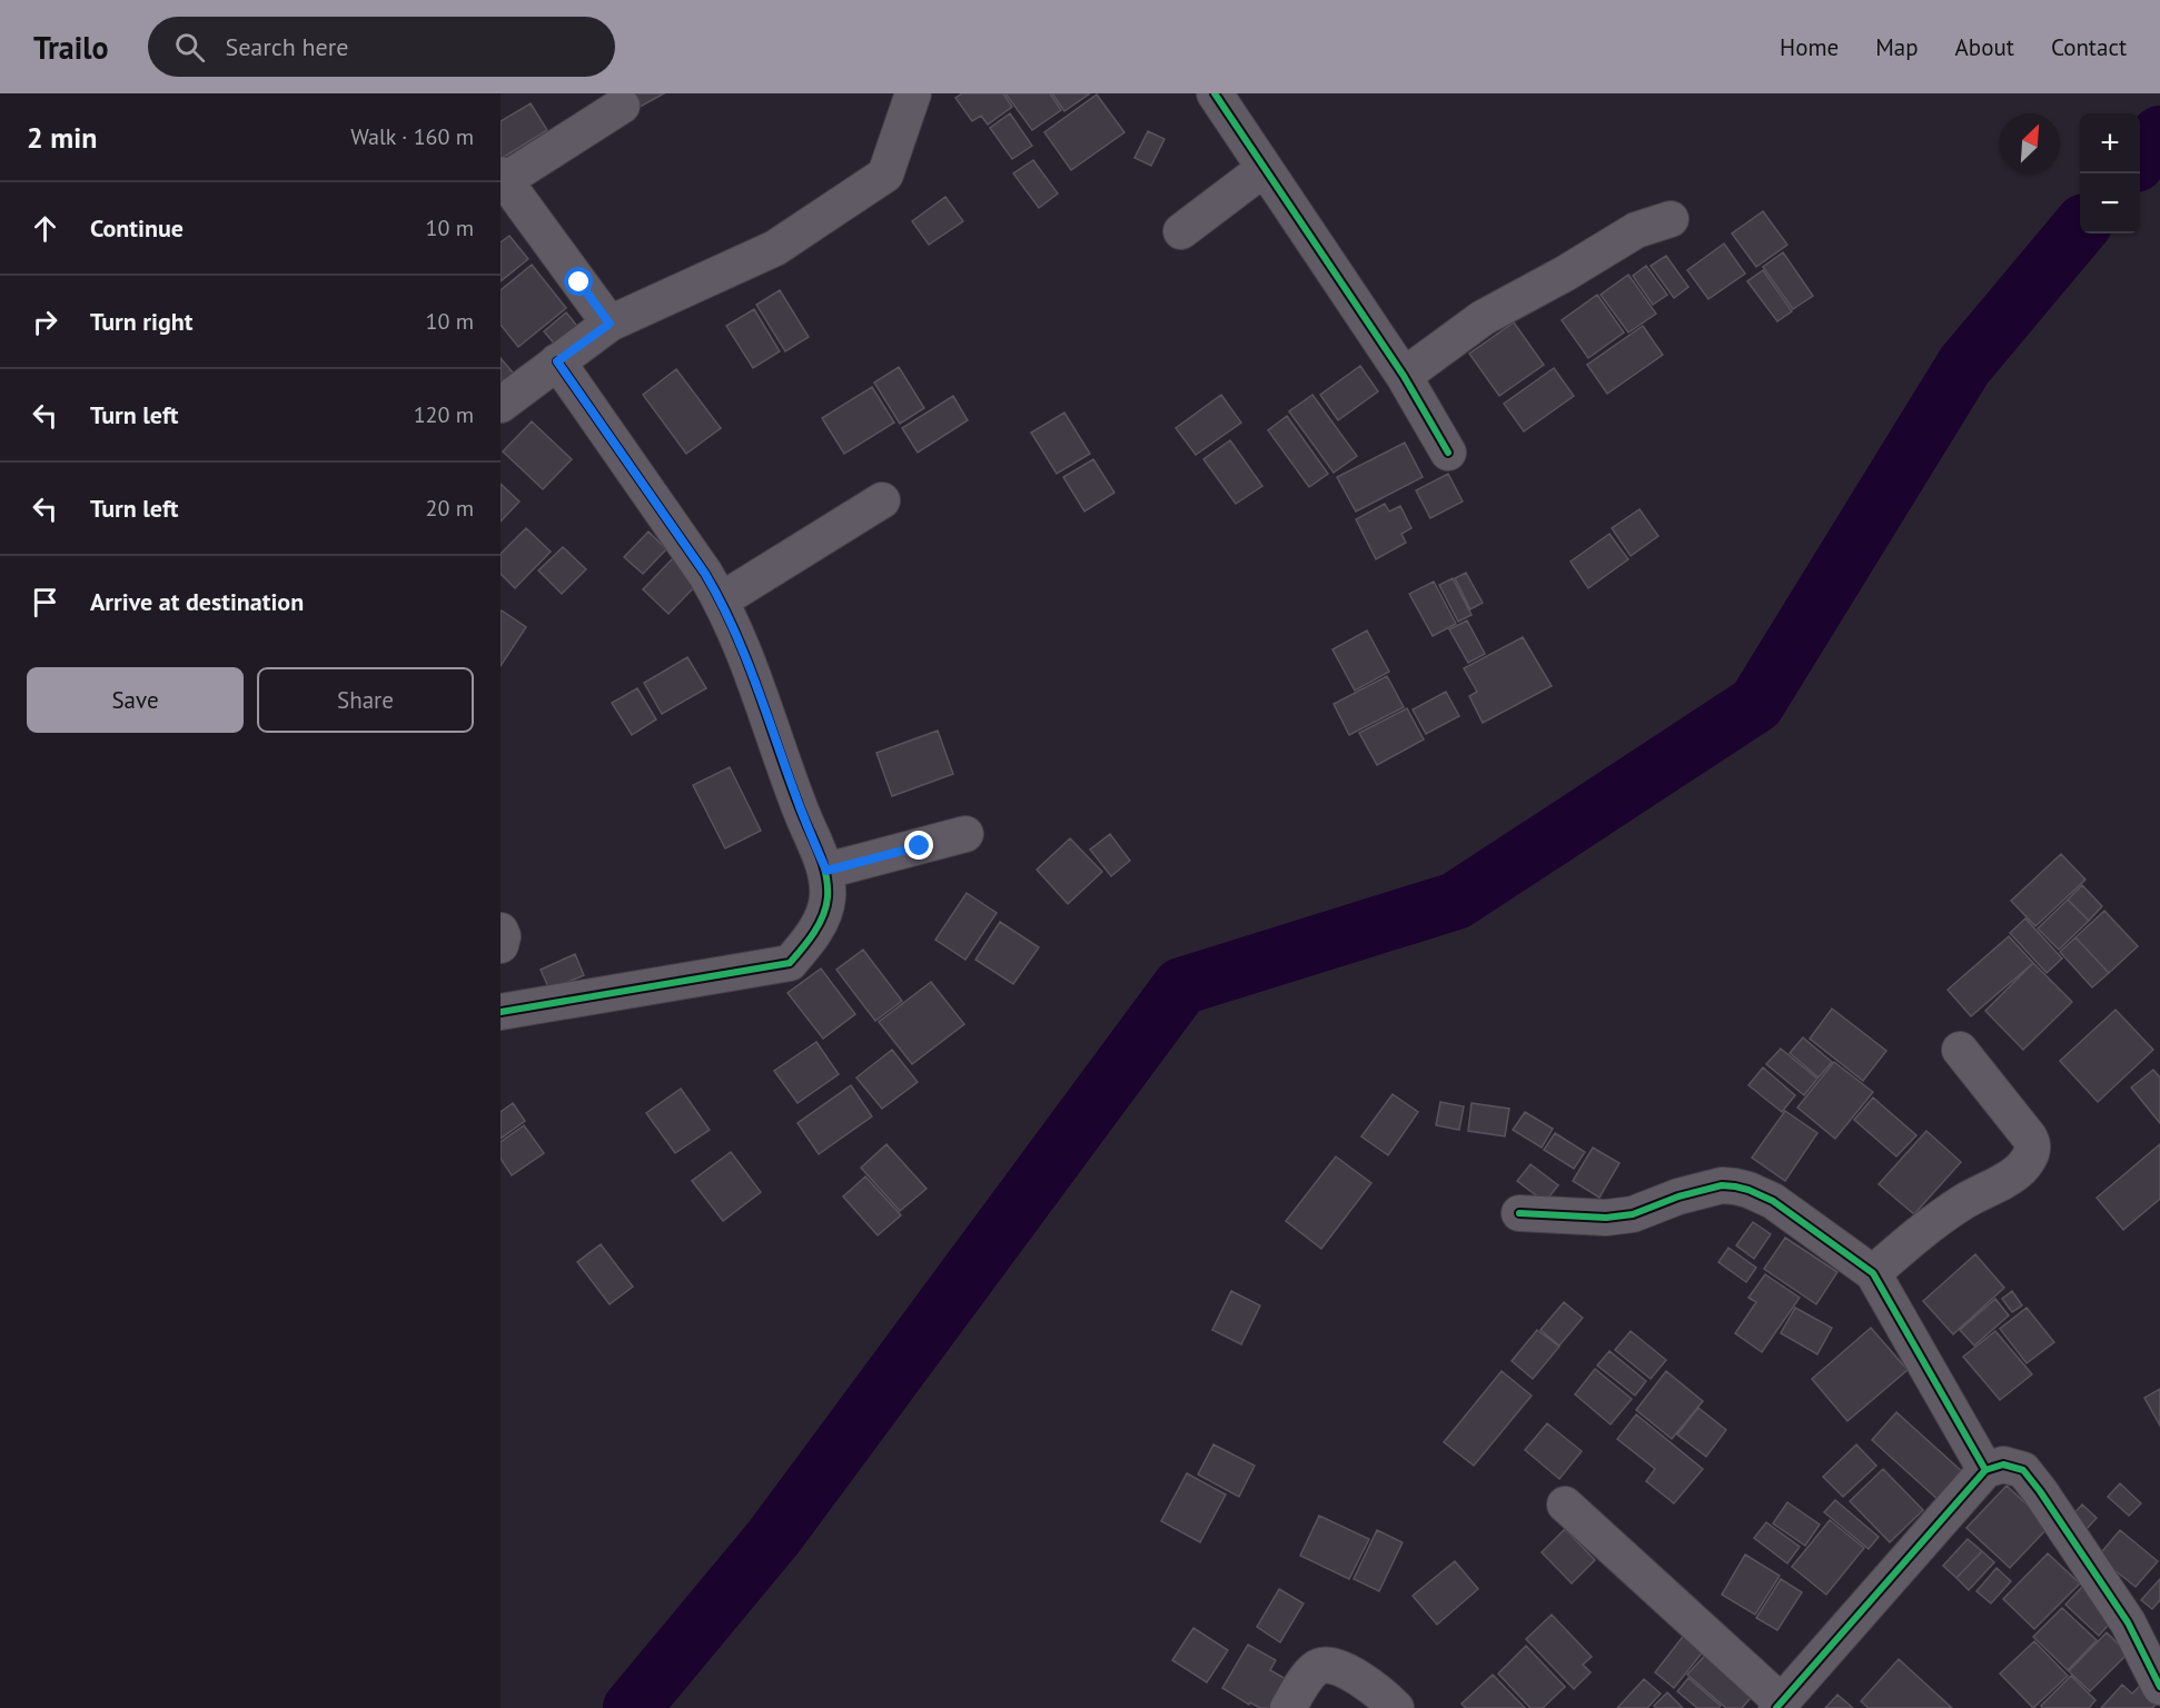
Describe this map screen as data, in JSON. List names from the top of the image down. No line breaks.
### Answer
{"north":"top right","page":{"header":"Trailo","search":"Search here","nav":["Home","Map","About","Contact"],"heading":["2 min","Walk · 160 m"],"map_buttons":["+","−"],"list":[["Continue","10 m"],["Turn right","10 m"],["Turn left","120 m"],["Turn left","20 m"],"Arrive at destination"],"buttons":["Save","Share"]}}
